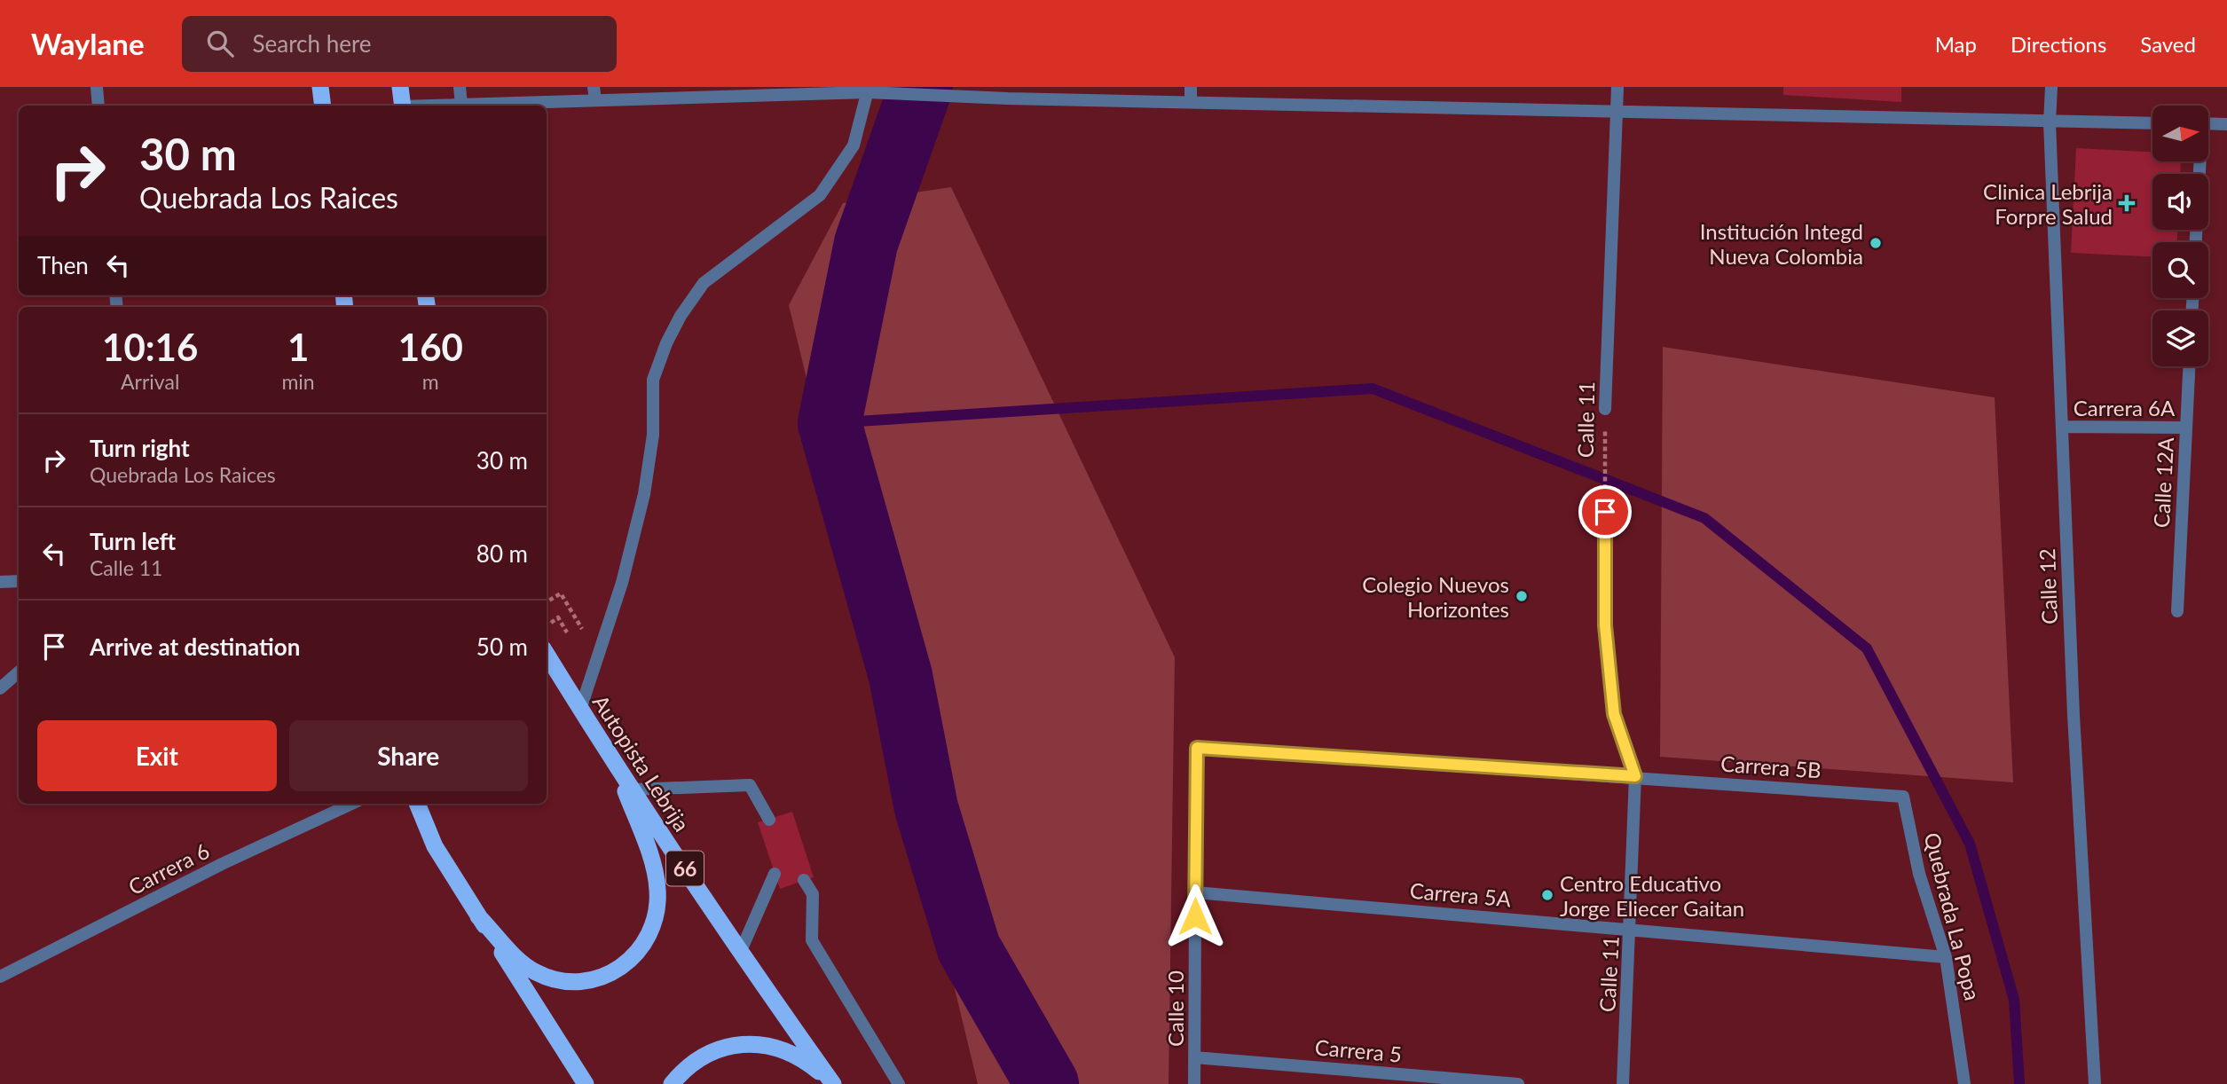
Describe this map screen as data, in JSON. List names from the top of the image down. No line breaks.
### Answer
{"streets":{"highway":["Autopista Lebrija","66"],"street":["Carrera 6A","Calle 11","Calle 12A","Calle 12","Carrera 5B","Carrera 6","Carrera 5A","Quebrada La Popa","Calle 10","Carrera 5"]},"crossings":[["Carrera 6A","Calle 12A"],["Carrera 6A","Calle 12"],["Calle 11","Carrera 5B"],["Calle 11","Carrera 5A"],["Carrera 5B","Quebrada La Popa"],["Carrera 5B","Calle 10"],["Carrera 5A","Quebrada La Popa"],["Carrera 5A","Calle 10"],["Calle 10","Carrera 5"]],"places":{"health":["Clinica Lebrija Forpre Salud"],"other":["Institución Integd Nueva Colombia","Colegio Nuevos Horizontes","Centro Educativo Jorge Eliecer Gaitan"]},"north":"right","page":{"header":"Waylane","search":"Search here","nav":["Map","Directions","Saved"],"turn":["30 m","Quebrada Los Raices"],"then":"Then","eta":["10:16","Arrival","1","min","160","m"],"list":[{"name":"Turn right","note":"Quebrada Los Raices","value":"30 m"},{"name":"Turn left","note":"Calle 11","value":"80 m"},{"name":"Arrive at destination","value":"50 m"}],"buttons":["Exit","Share"]}}
